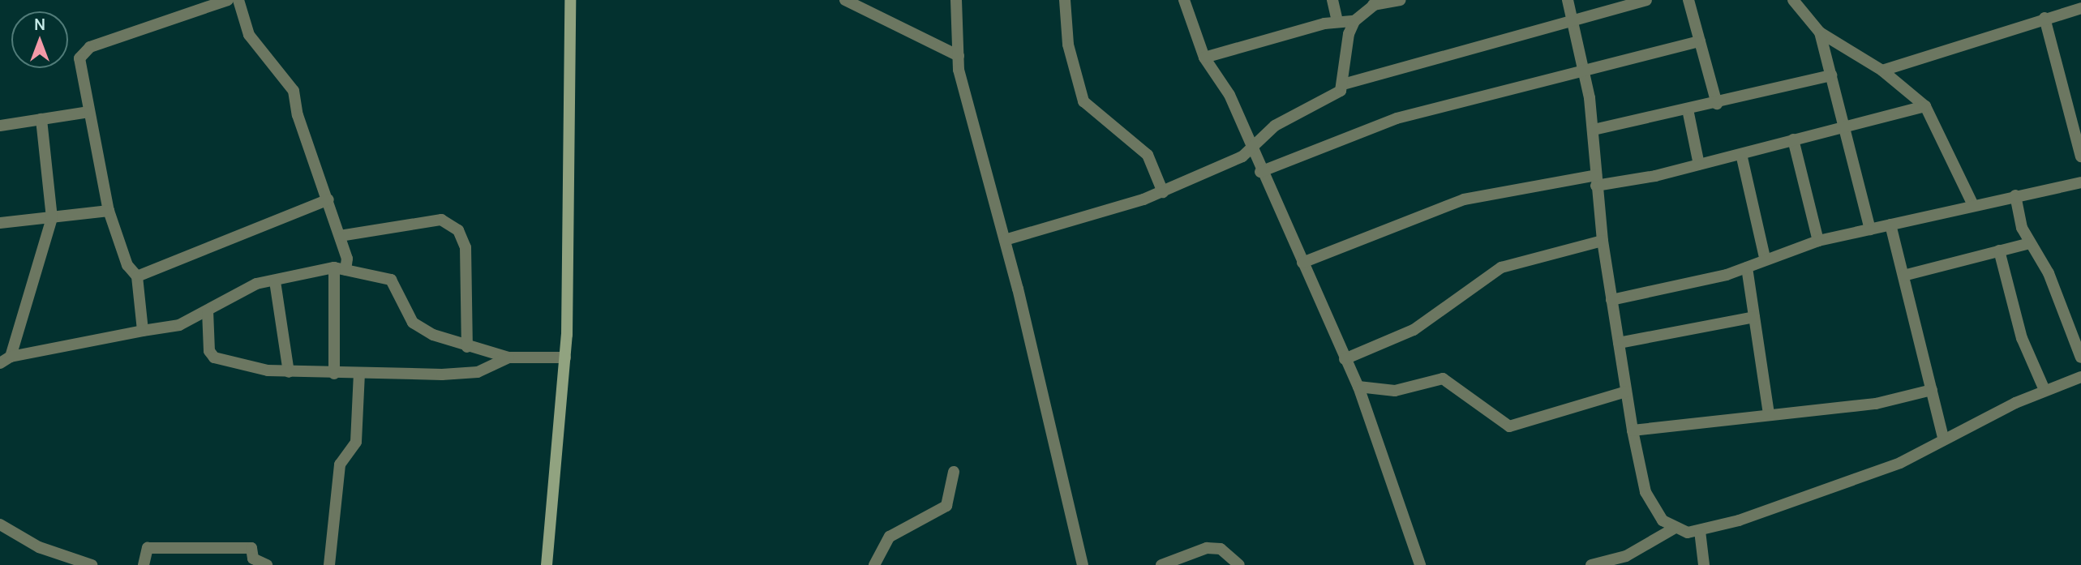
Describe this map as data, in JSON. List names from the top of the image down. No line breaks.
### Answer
{"north":"top"}
